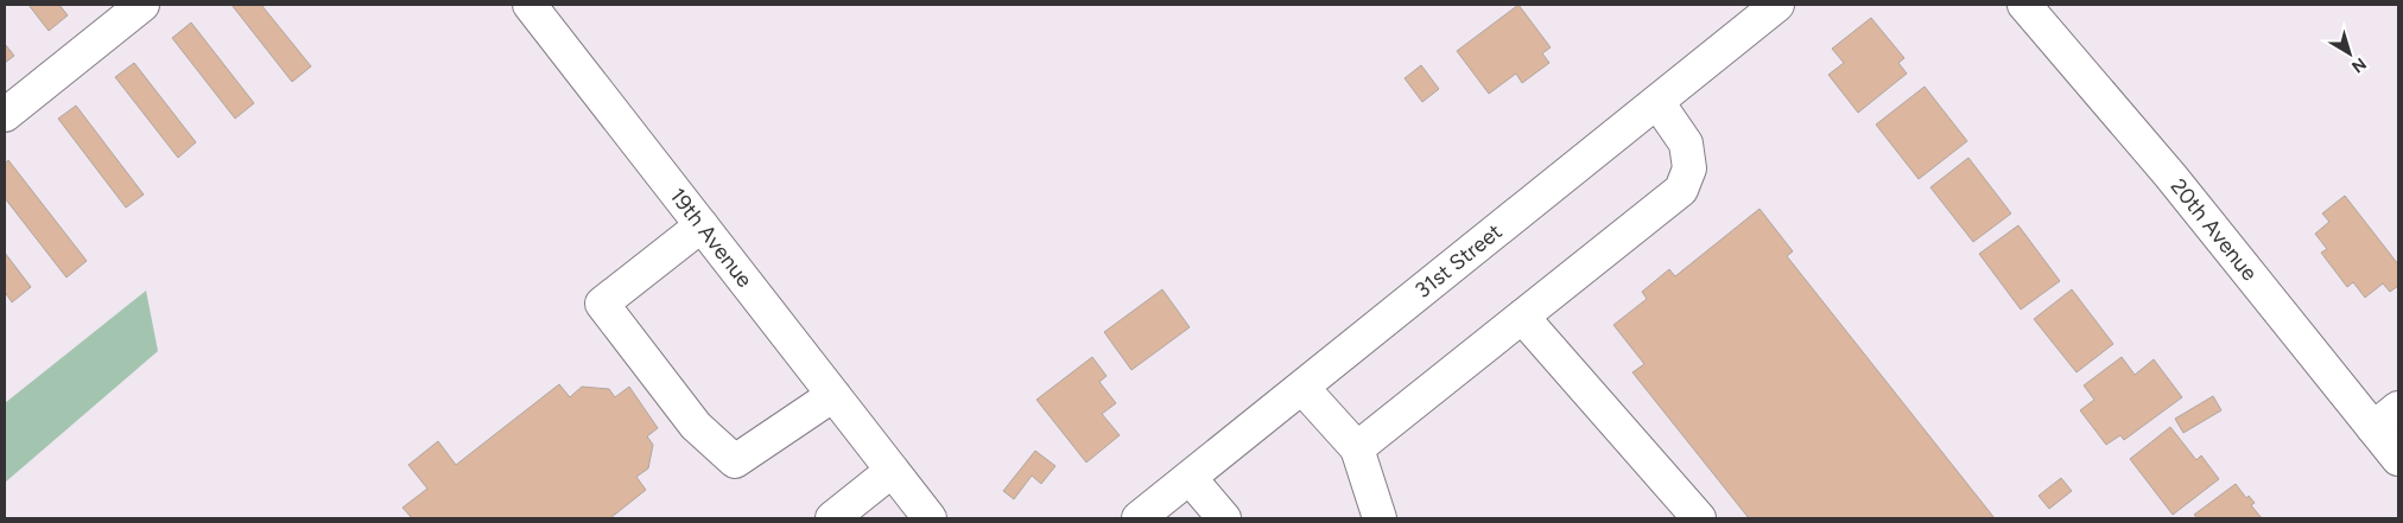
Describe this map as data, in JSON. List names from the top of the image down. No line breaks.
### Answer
{"streets":{"street":["20th Avenue","19th Avenue","31st Street"]},"north":"bottom right"}
